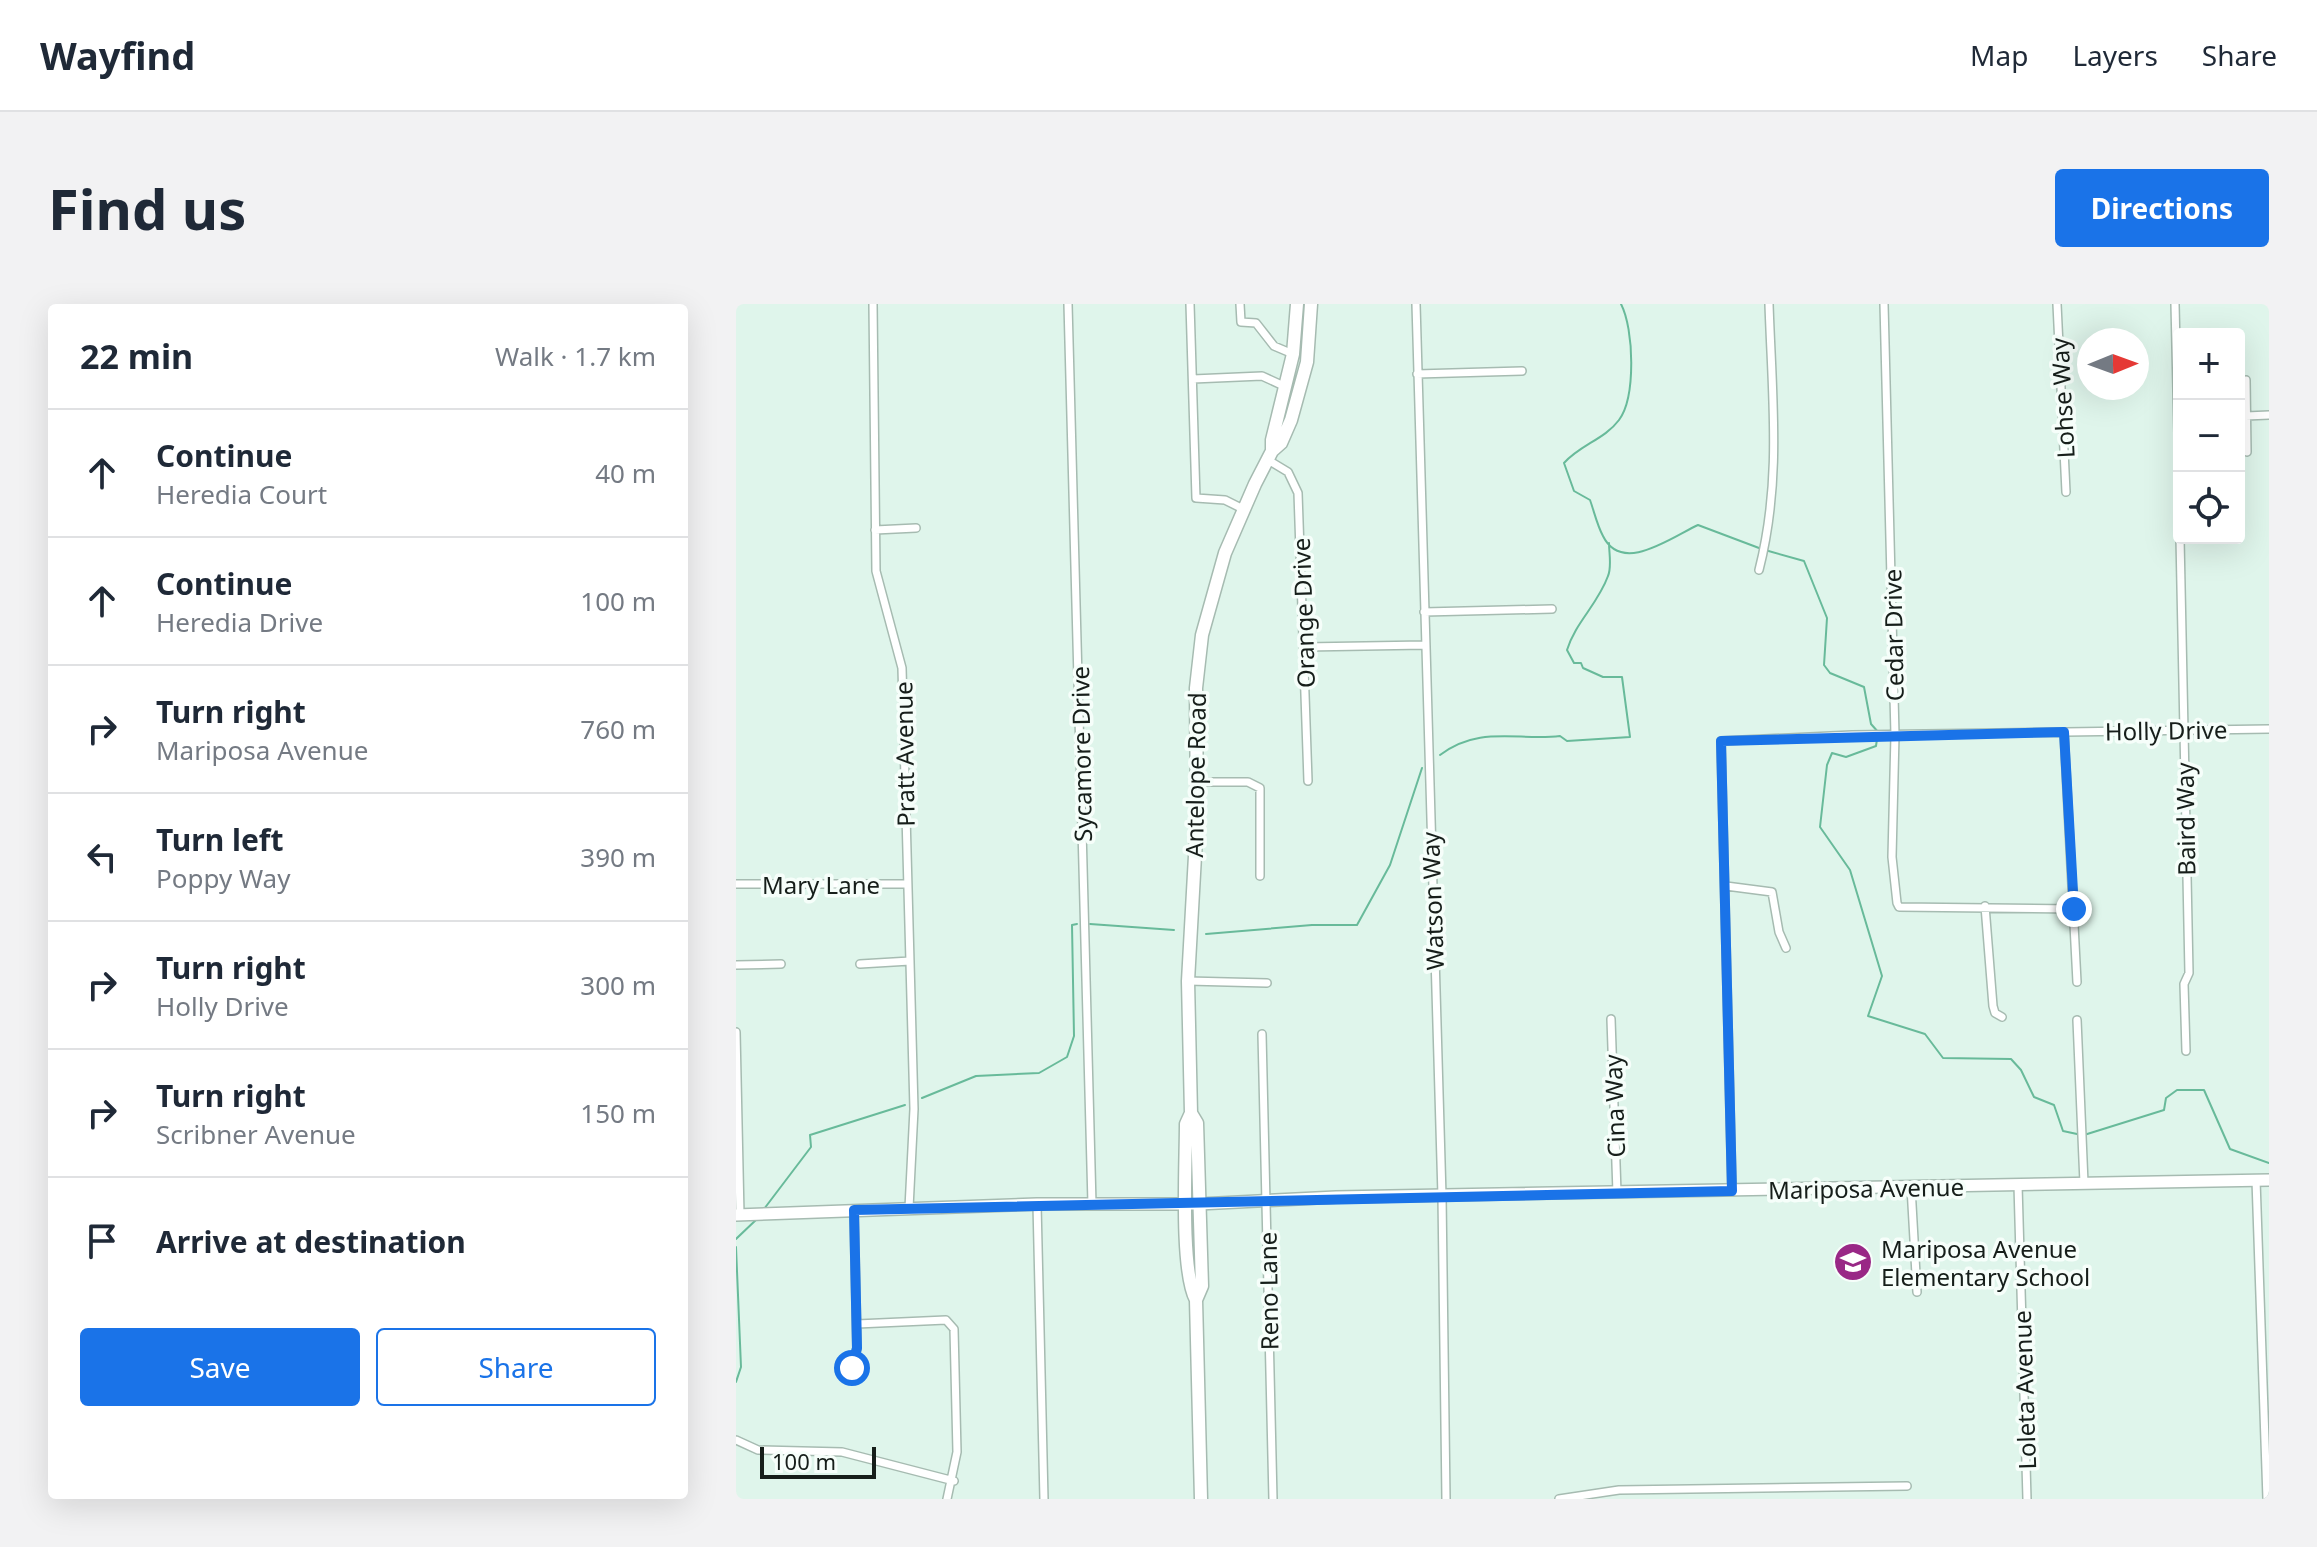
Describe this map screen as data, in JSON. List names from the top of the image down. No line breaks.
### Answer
{"streets":{"main road":["Antelope Road"],"street":["Lohse Way","Orange Drive","Cedar Drive","Holly Drive","Pratt Avenue","Sycamore Drive","Baird Way","Mary Lane","Watson Way","Cina Way","Mariposa Avenue","Reno Lane","Loleta Avenue"]},"crossings":[["Orange Drive","Antelope Road"],["Cedar Drive","Holly Drive"],["Holly Drive","Baird Way"],["Pratt Avenue","Mary Lane"],["Pratt Avenue","Mariposa Avenue"],["Sycamore Drive","Mariposa Avenue"],["Antelope Road","Mariposa Avenue"],["Watson Way","Mariposa Avenue"],["Cina Way","Mariposa Avenue"],["Mariposa Avenue","Reno Lane"],["Mariposa Avenue","Loleta Avenue"]],"places":{"school or university":["Mariposa Avenue Elementary School"]},"scale_bar":"100 m","north":"right","page":{"header":"Wayfind","nav":["Map","Layers","Share"],"buttons":["Directions",["Save","Share"]],"title":"Find us","heading":["22 min","Walk · 1.7 km"],"map_buttons":["+","−"],"list":[["Continue","Heredia Court","40 m"],["Continue","Heredia Drive","100 m"],["Turn right","Mariposa Avenue","760 m"],["Turn left","Poppy Way","390 m"],["Turn right","Holly Drive","300 m"],["Turn right","Scribner Avenue","150 m"],"Arrive at destination"],"scale":"100 m"}}
